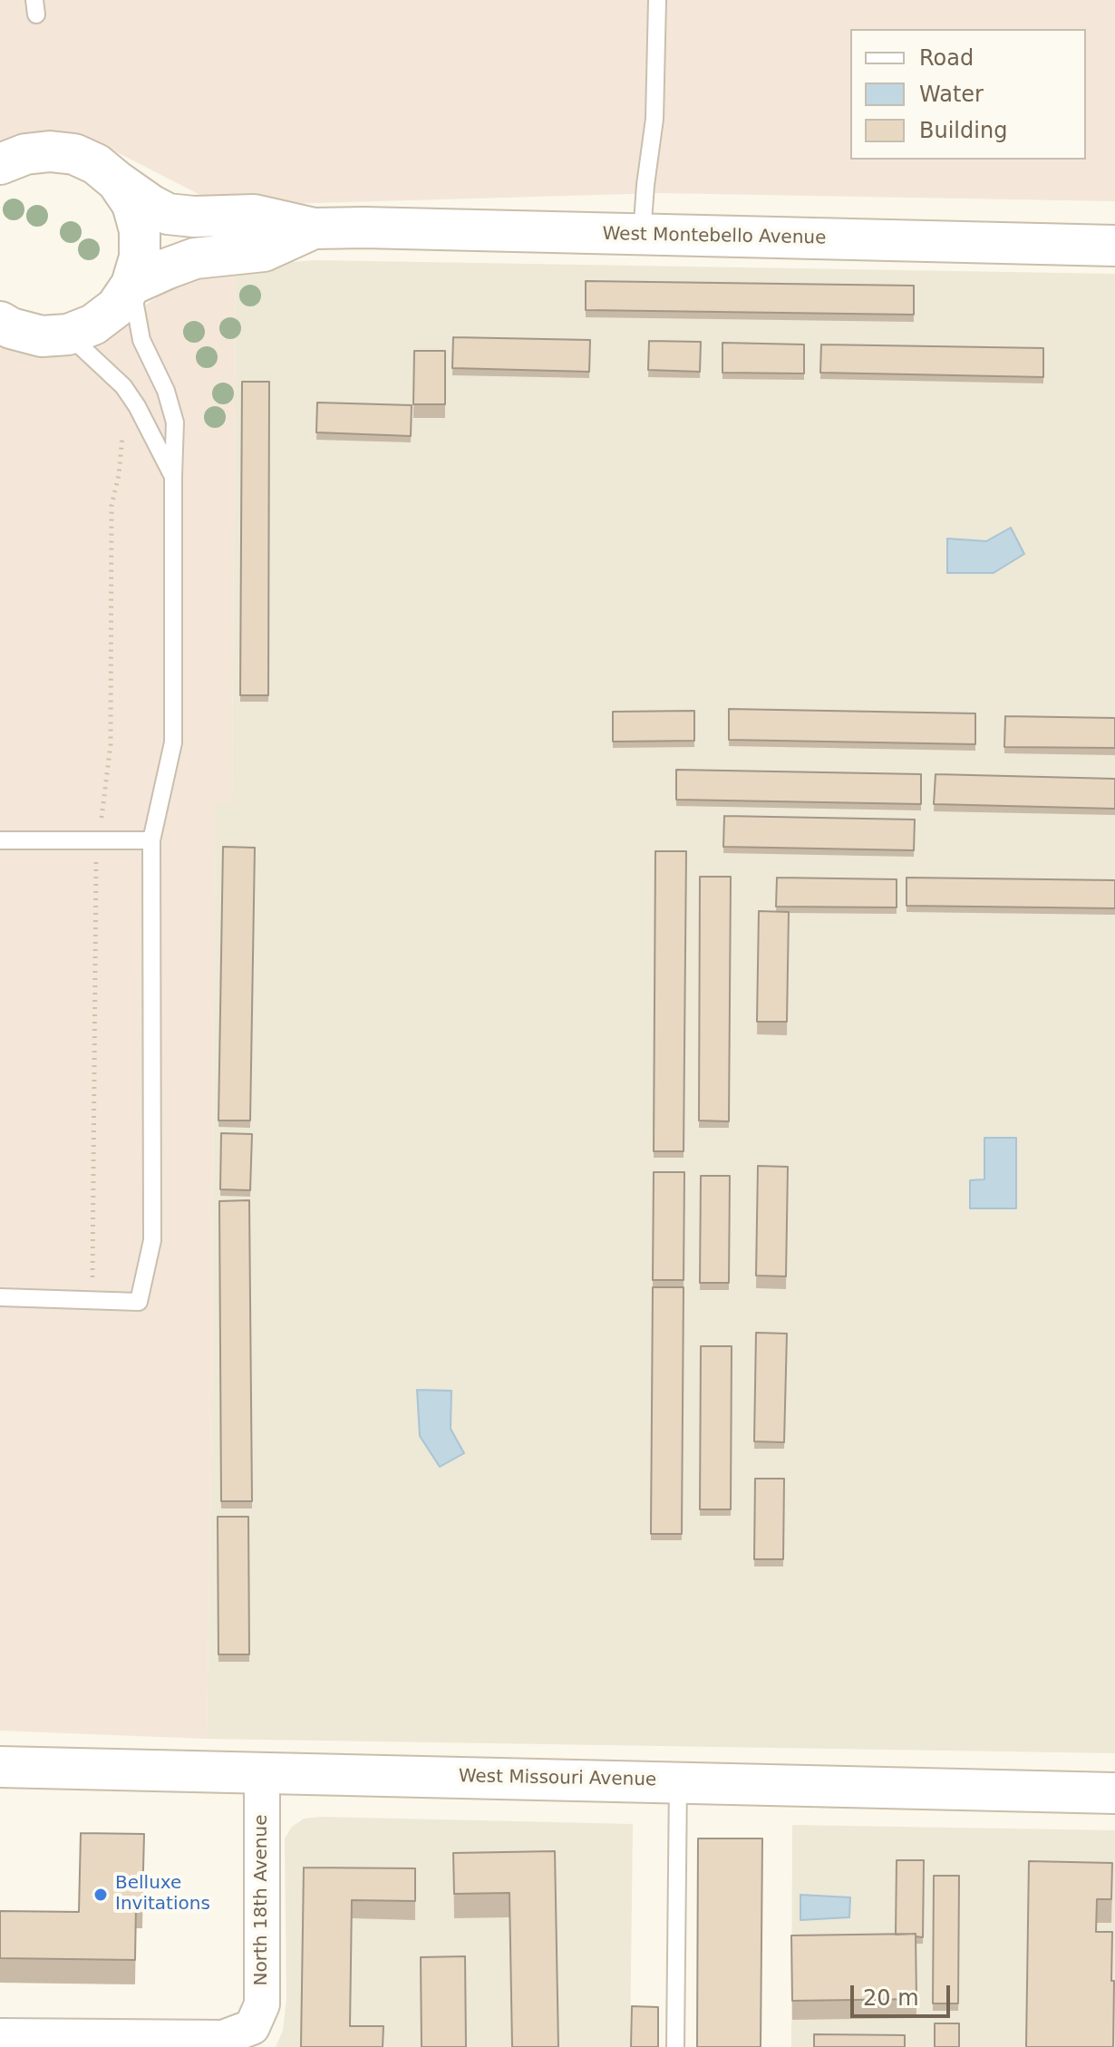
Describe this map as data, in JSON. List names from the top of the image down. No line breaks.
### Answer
{"streets":{"street":["West Montebello Avenue","West Missouri Avenue","North 18th Avenue"]},"crossings":[["West Missouri Avenue","North 18th Avenue"]],"places":["Belluxe Invitations"],"legend":["Road","Water","Building"],"scale_bar":"20 m"}
